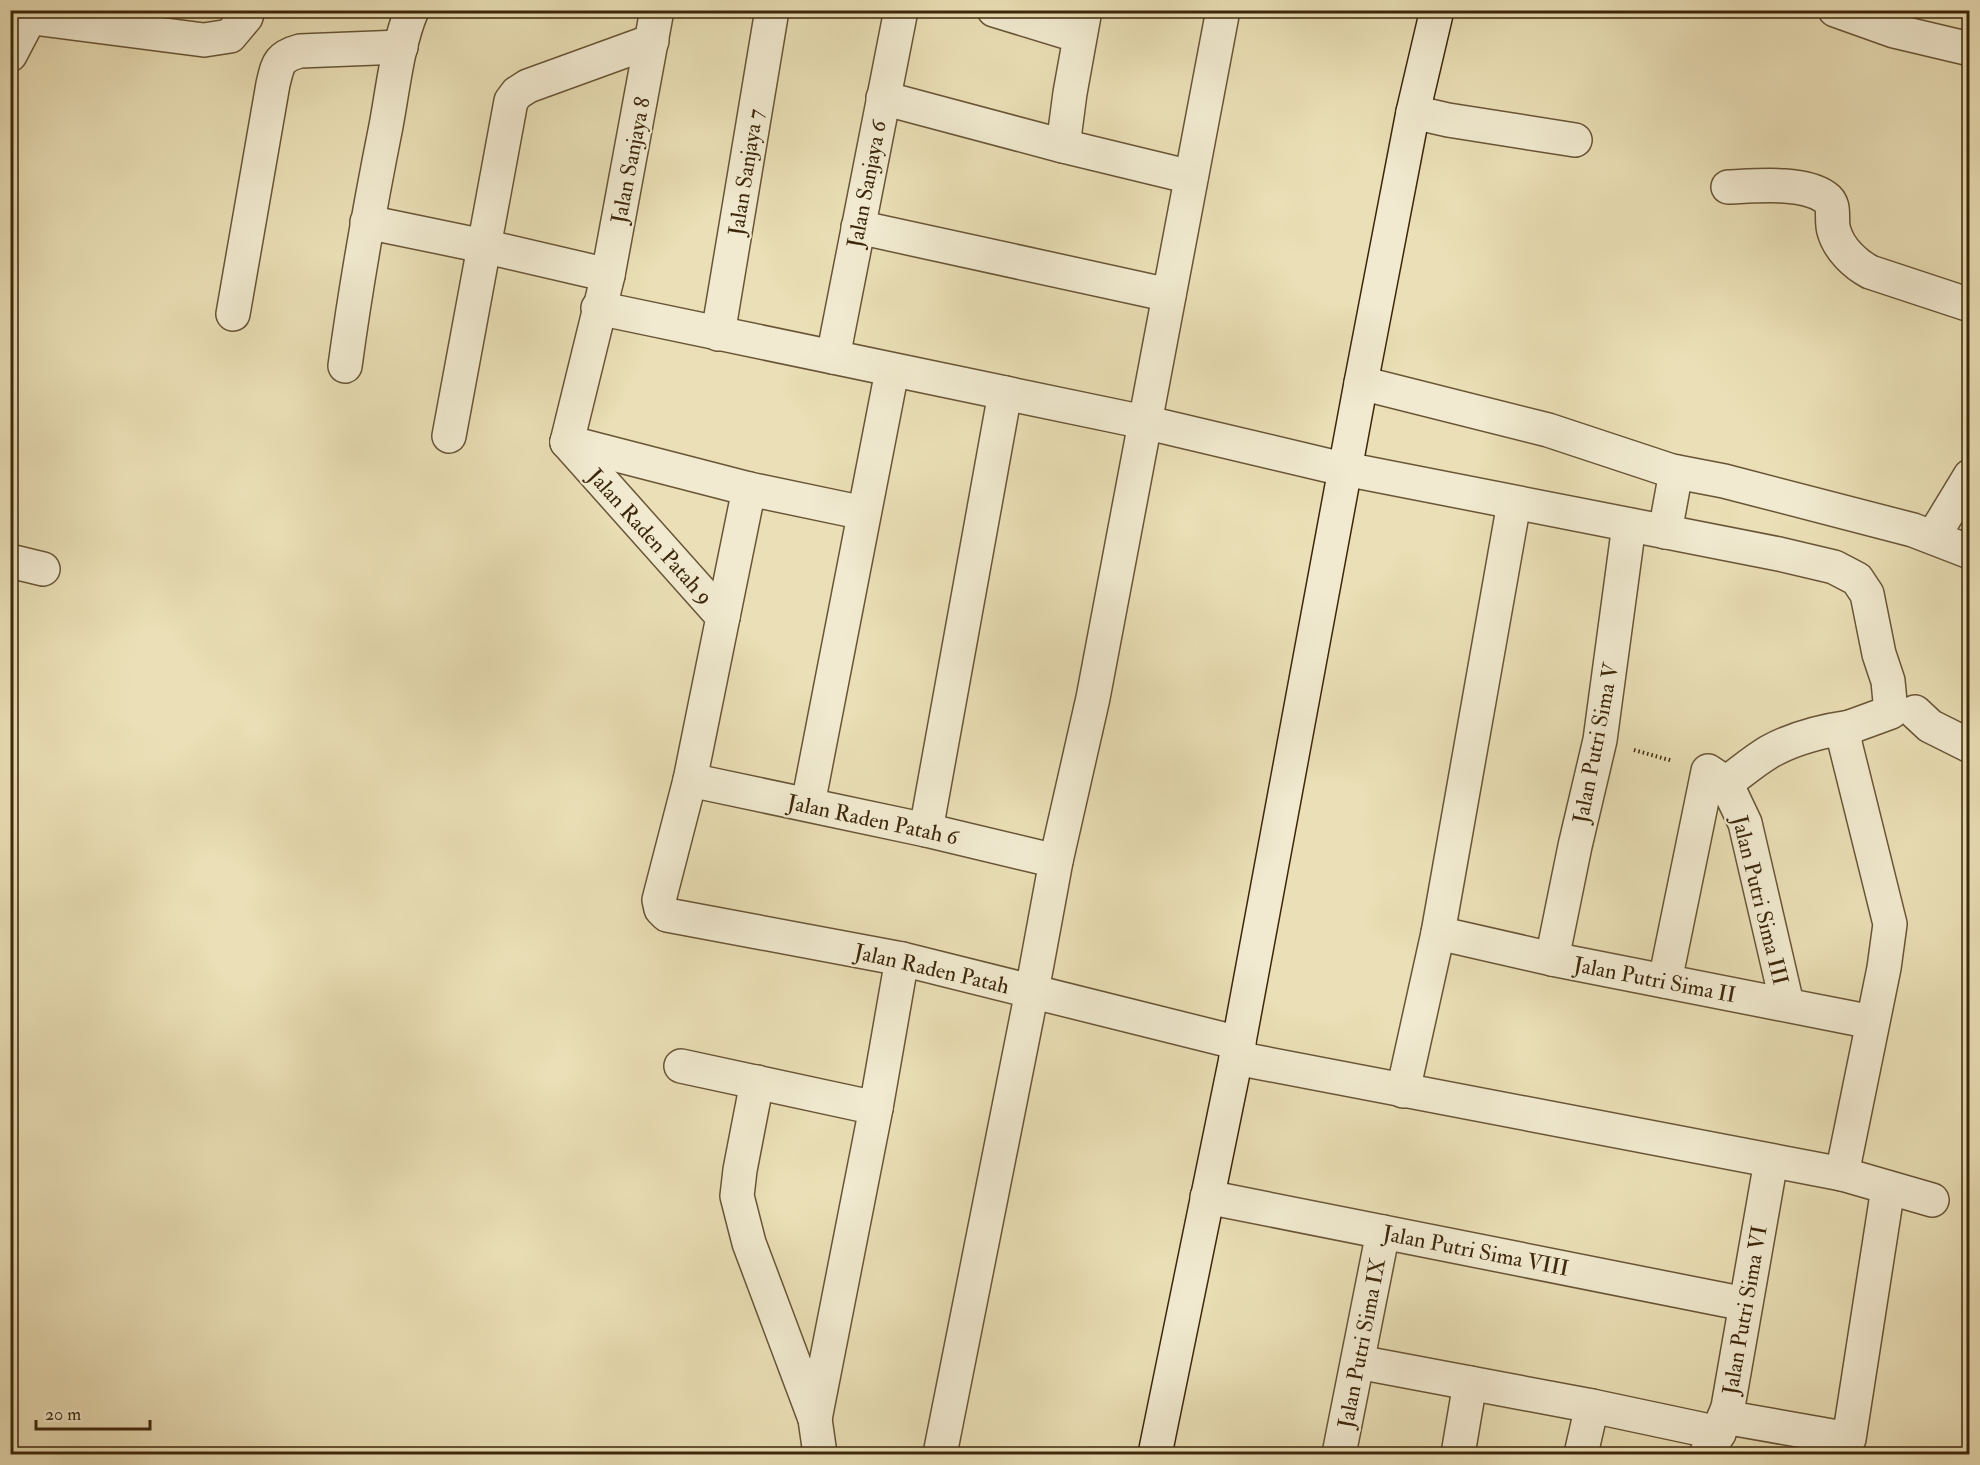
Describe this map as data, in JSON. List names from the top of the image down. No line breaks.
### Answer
{"streets":{"street":["Jalan Sanjaya 8","Jalan Sanjaya 7","Jalan Sanjaya 6","Jalan Raden Patah 9","Jalan Putri Sima V","Jalan Raden Patah 6","Jalan Putri Sima III","Jalan Raden Patah","Jalan Putri Sima II","Jalan Putri Sima VIII","Jalan Putri Sima VI","Jalan Putri Sima IX"]},"crossings":[["Jalan Raden Patah 9","Jalan Raden Patah 6"],["Jalan Raden Patah 9","Jalan Raden Patah"],["Jalan Putri Sima V","Jalan Putri Sima II"],["Jalan Putri Sima III","Jalan Putri Sima II"],["Jalan Raden Patah","Jalan Putri Sima VI"],["Jalan Putri Sima VIII","Jalan Putri Sima VI"],["Jalan Putri Sima VIII","Jalan Putri Sima IX"]],"scale_bar":"20 m"}
